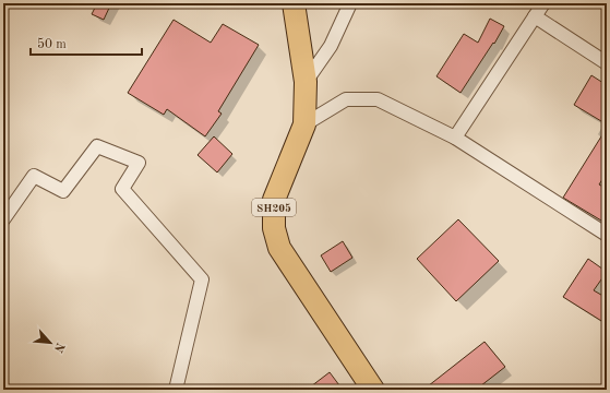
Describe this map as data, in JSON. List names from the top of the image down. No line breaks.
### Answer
{"streets":{"main road":["SH205"]},"scale_bar":"50 m","north":"bottom right"}
